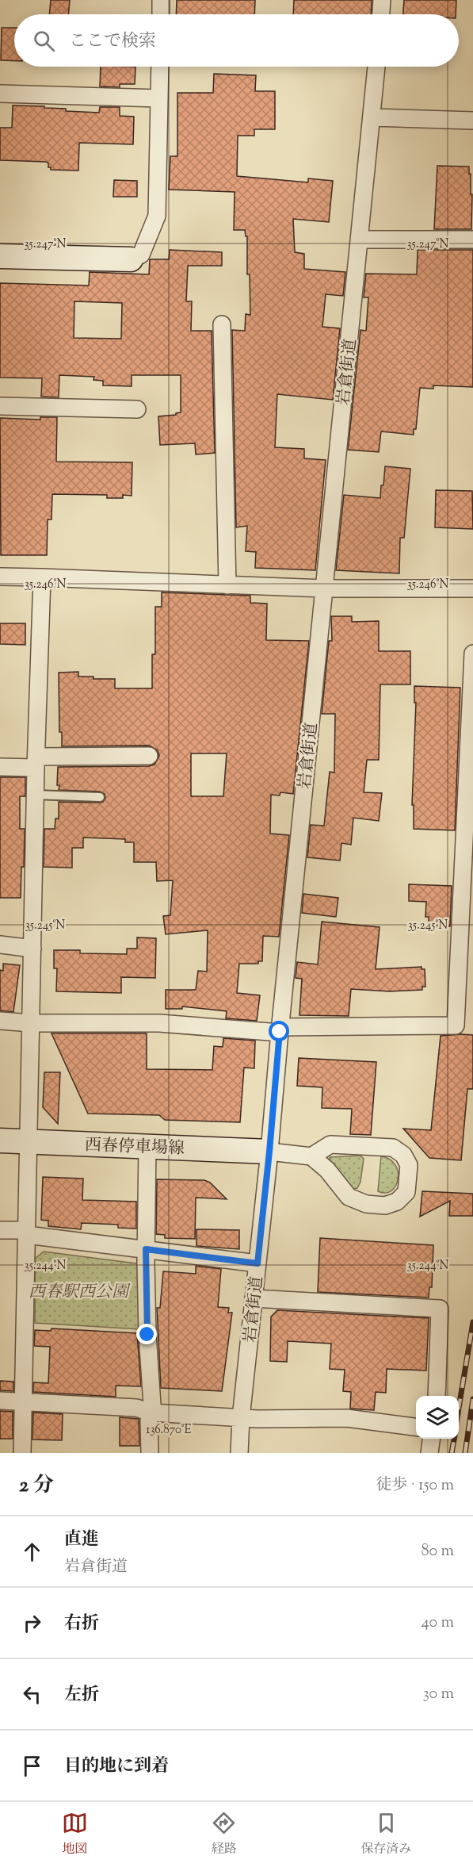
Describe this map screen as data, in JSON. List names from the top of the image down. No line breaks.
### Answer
{"streets":{"main road":["西春停車場線"],"street":["岩倉街道"]},"crossings":[["岩倉街道","西春停車場線"]],"parks":["西春駅西公園"],"page":{"search":"ここで検索","heading":["2 分","徒歩 · 150 m"],"list":[["直進","岩倉街道","80 m"],["右折","40 m"],["左折","30 m"],"目的地に到着"],"nav":["地図","経路","保存済み"]},"coordinates":["35.247°N","35.246°N","35.245°N","35.244°N","136.870°E"]}
